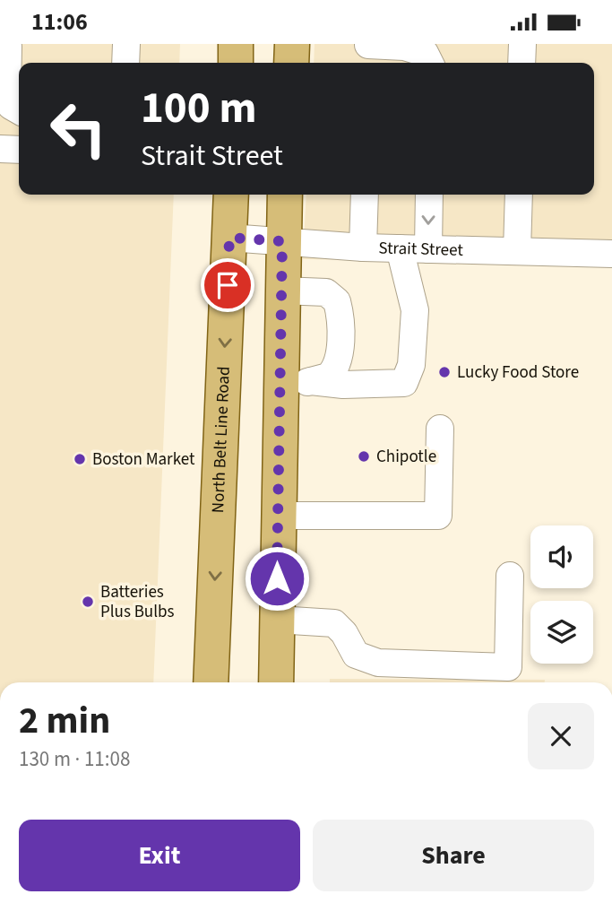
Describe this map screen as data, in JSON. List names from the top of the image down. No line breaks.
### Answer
{"streets":{"main road":["North Belt Line Road"],"street":["Strait Street"]},"crossings":[["Strait Street","North Belt Line Road"]],"places":["Lucky Food Store","Chipotle","Boston Market","Batteries Plus Bulbs"],"page":{"status":"11:06","turn":["100 m","Strait Street"],"heading":["2 min","130 m · 11:08"],"buttons":["Exit","Share"]}}
